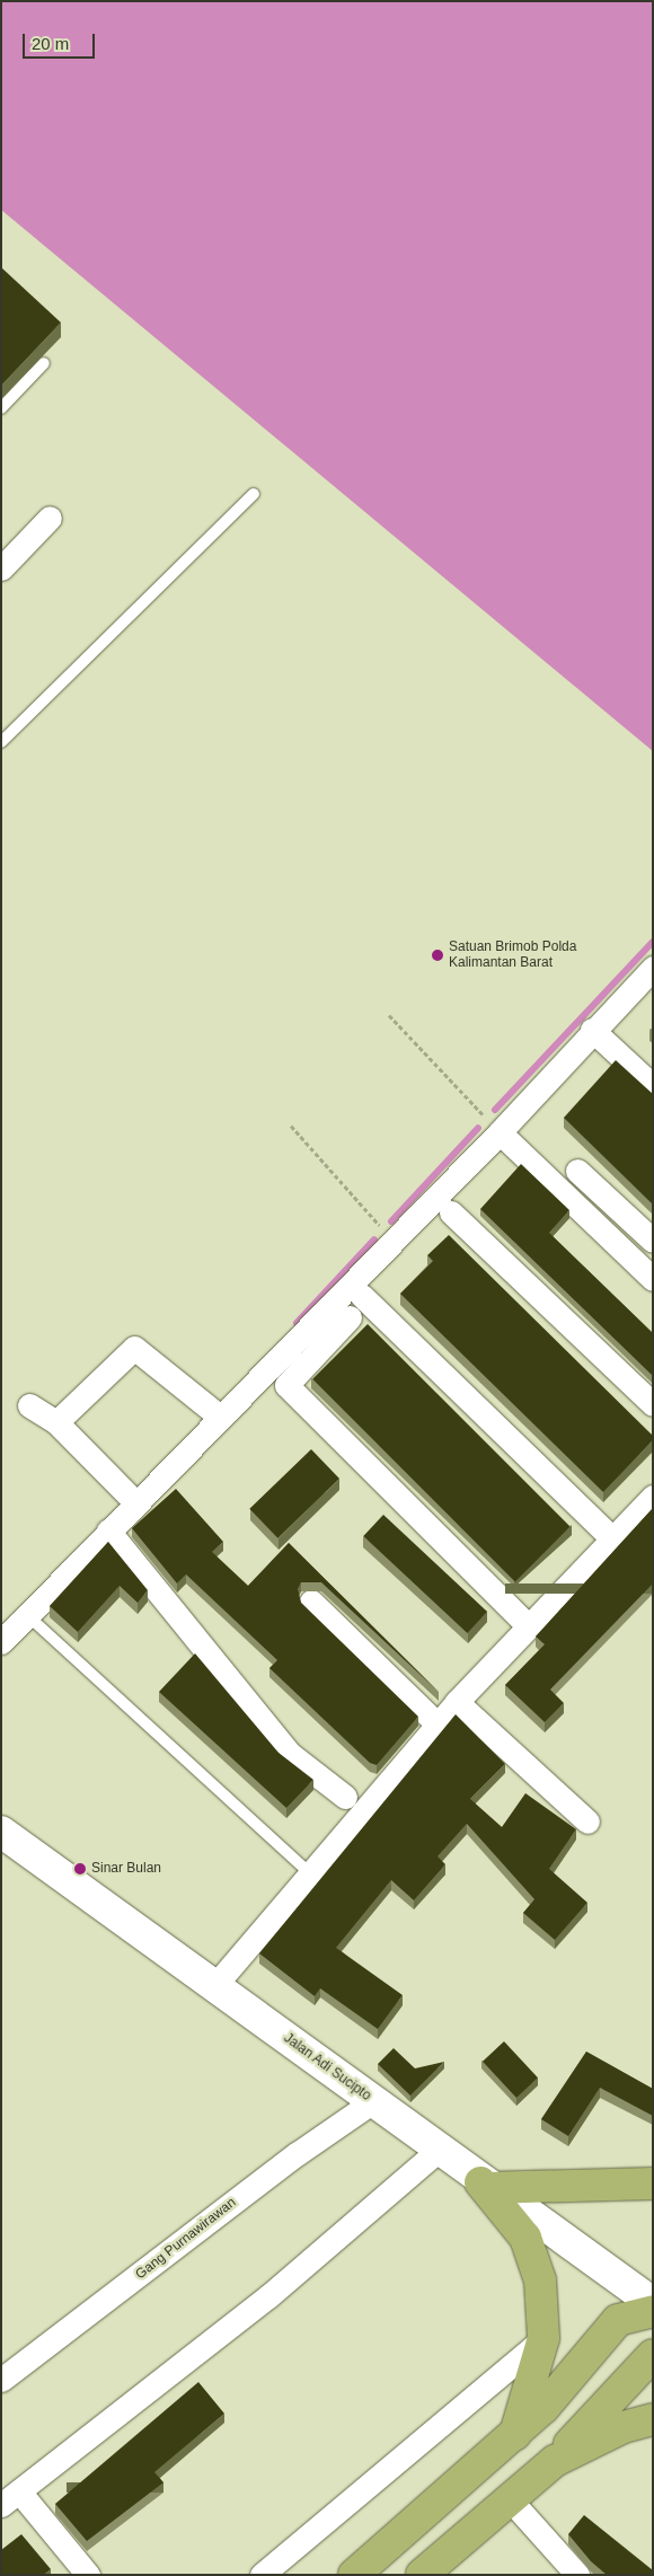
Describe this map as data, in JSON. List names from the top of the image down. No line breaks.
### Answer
{"streets":{"main road":["Jalan Adi Sucipto"],"street":["Gang Purnawirawan"]},"crossings":[["Jalan Adi Sucipto","Gang Purnawirawan"]],"places":["Satuan Brimob Polda Kalimantan Barat","Sinar Bulan"],"scale_bar":"20 m"}
